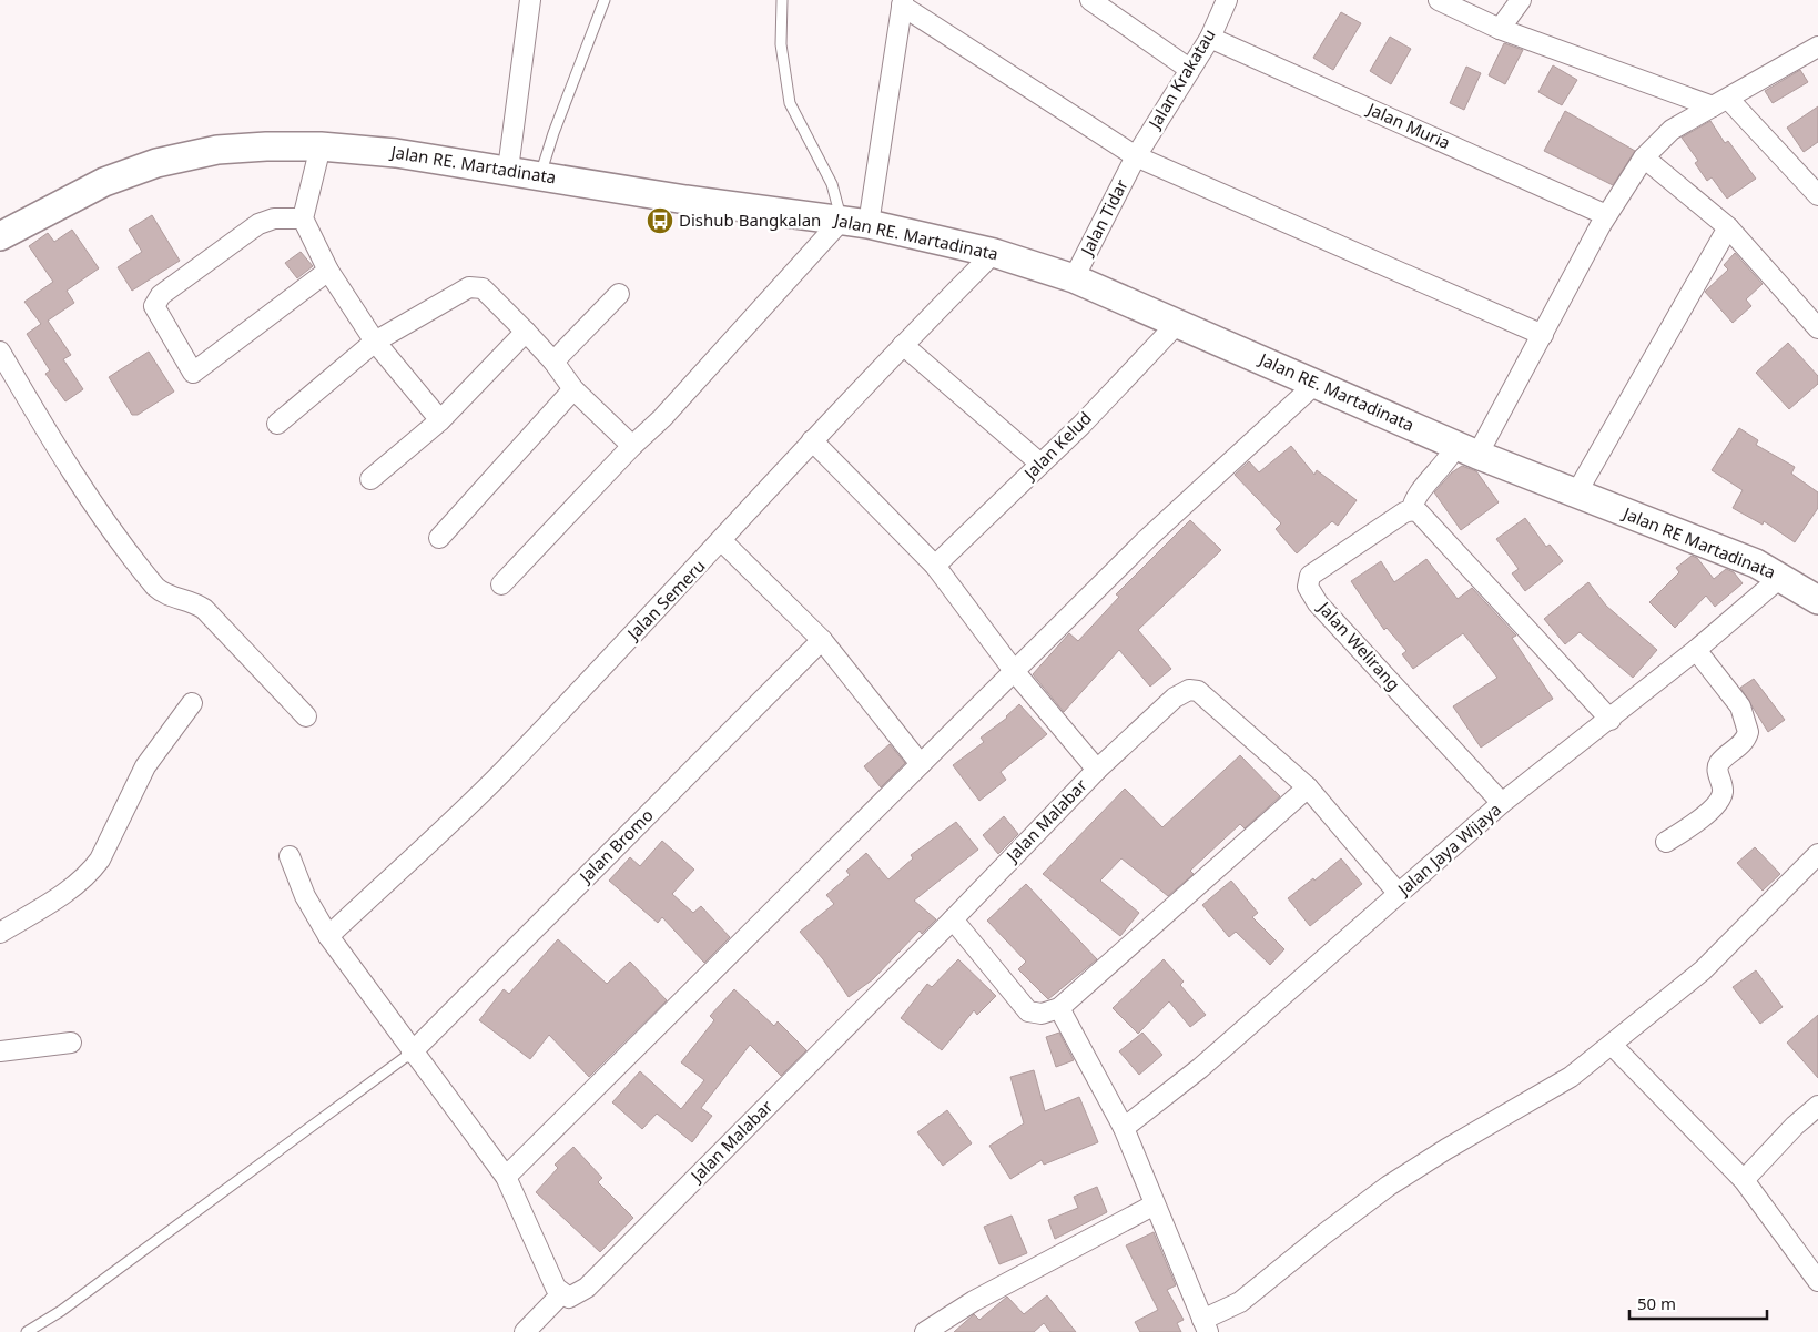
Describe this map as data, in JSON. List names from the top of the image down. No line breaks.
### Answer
{"streets":{"main road":["Jalan RE. Martadinata","Jalan RE Martadinata"],"street":["Jalan Krakatau","Jalan Muria","Jalan Tidar","Jalan Kelud","Jalan Semeru","Jalan Welirang","Jalan Malabar","Jalan Bromo","Jalan Jaya Wijaya"]},"crossings":[["Jalan Krakatau","Jalan Muria"],["Jalan Krakatau","Jalan Tidar"],["Jalan RE. Martadinata","Jalan Tidar"],["Jalan RE. Martadinata","Jalan Kelud"],["Jalan RE. Martadinata","Jalan RE Martadinata"],["Jalan RE. Martadinata","Jalan Semeru"],["Jalan RE Martadinata","Jalan Jaya Wijaya"],["Jalan Welirang","Jalan Jaya Wijaya"]],"places":{"bus stop":["Dishub Bangkalan"]},"scale_bar":"50 m"}
